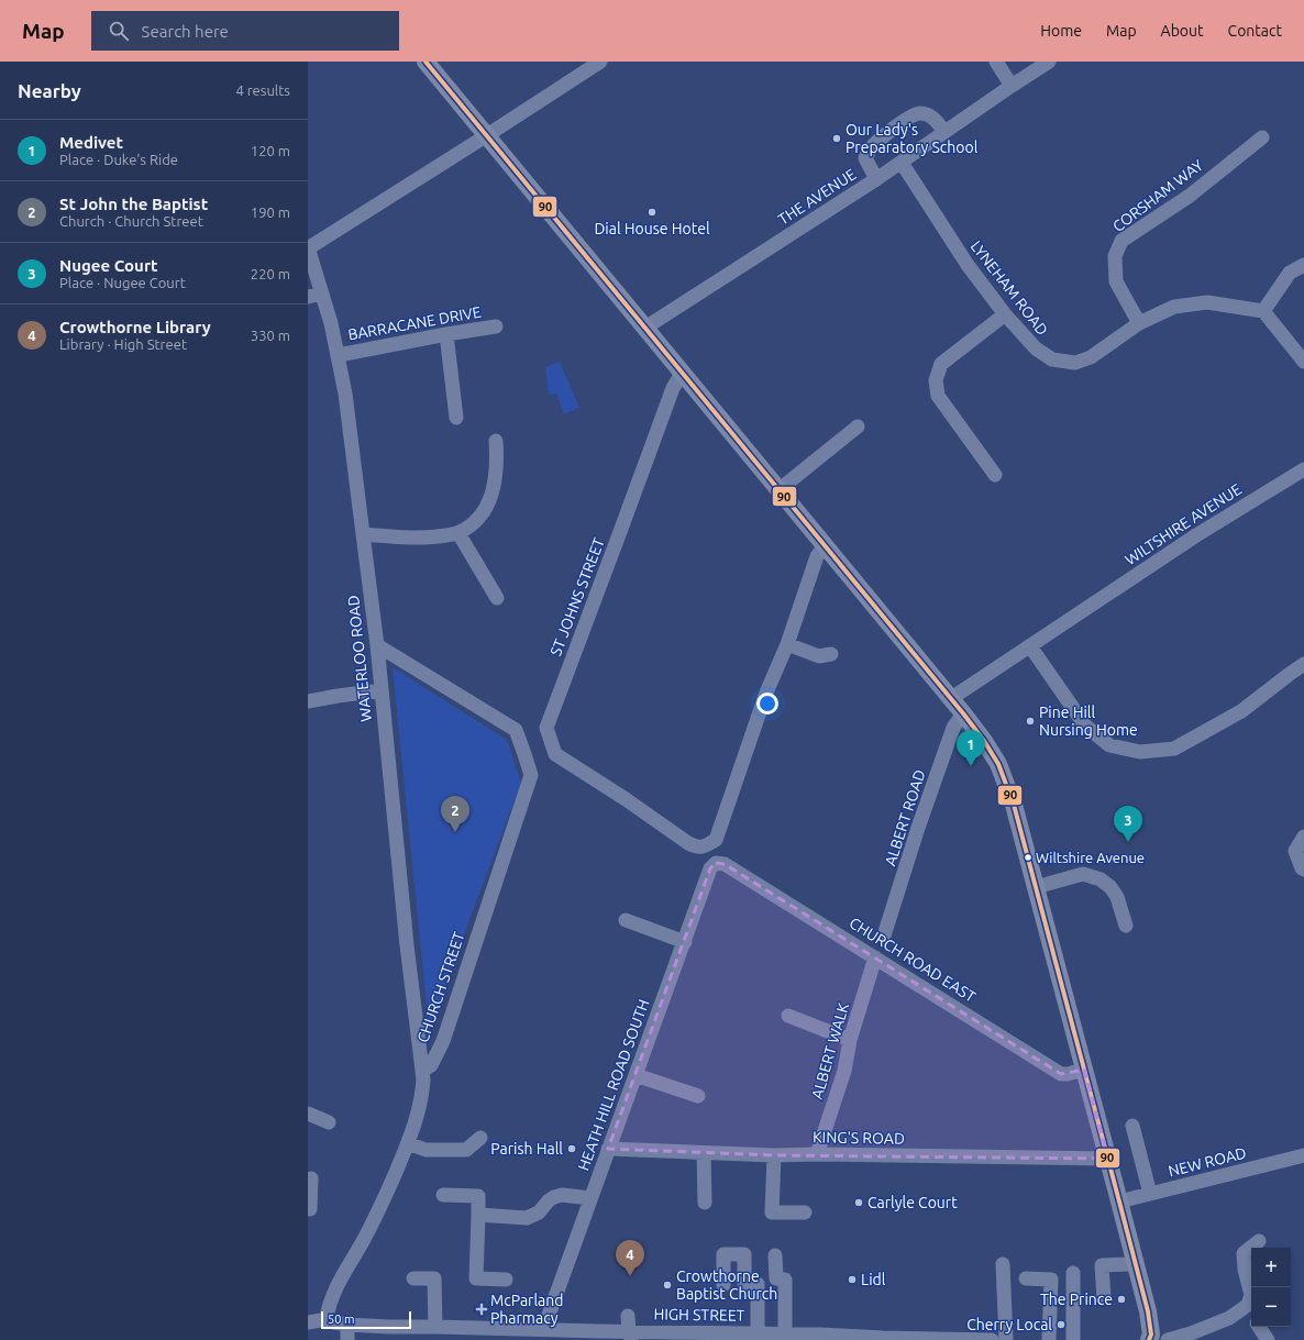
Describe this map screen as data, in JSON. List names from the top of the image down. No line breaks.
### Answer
{"streets":{"street":["CORSHAM WAY","THE AVENUE","LYNEHAM ROAD","BARRACANE DRIVE","WILTSHIRE AVENUE","ST JOHNS STREET","WATERLOO ROAD","ALBERT ROAD","CHURCH ROAD EAST","CHURCH STREET","ALBERT WALK","HEATH HILL ROAD SOUTH","KING'S ROAD","NEW ROAD","HIGH STREET"]},"crossings":[["CORSHAM WAY","LYNEHAM ROAD"],["THE AVENUE","LYNEHAM ROAD"],["BARRACANE DRIVE","WATERLOO ROAD"],["WATERLOO ROAD","CHURCH STREET"],["CHURCH ROAD EAST","ALBERT WALK"],["CHURCH ROAD EAST","HEATH HILL ROAD SOUTH"],["ALBERT WALK","KING'S ROAD"],["HEATH HILL ROAD SOUTH","KING'S ROAD"],["HEATH HILL ROAD SOUTH","HIGH STREET"]],"places":{"other":["Our Lady's Preparatory School","Dial House Hotel","Pine Hill Nursing Home","Wiltshire Avenue","Parish Hall","Carlyle Court","Lidl","Crowthorne Baptist Church","The Prince","Cherry Local"],"health":["McParland Pharmacy"]},"lines":["transit line 90"],"scale_bar":"50 m","page":{"header":"Map","search":"Search here","nav":["Home","Map","About","Contact"],"heading":["Nearby","4 results"],"list":[{"mark":"1","name":"Medivet","note":"Place · Duke's Ride","value":"120 m"},{"mark":"2","name":"St John the Baptist","note":"Church · Church Street","value":"190 m"},{"mark":"3","name":"Nugee Court","note":"Place · Nugee Court","value":"220 m"},{"mark":"4","name":"Crowthorne Library","note":"Library · High Street","value":"330 m"}],"pins":["1","2","3","4"],"map_buttons":["+","−"],"scale":"50 m"}}
